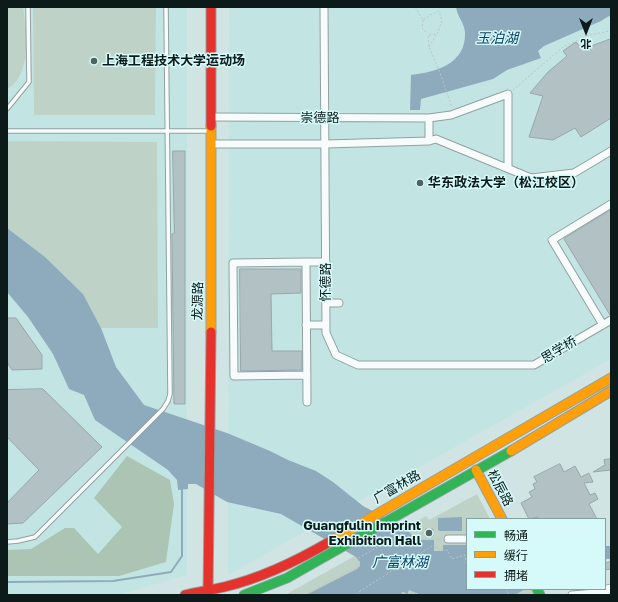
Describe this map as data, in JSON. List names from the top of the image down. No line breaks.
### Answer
{"streets":{"main road":["龙源路","广富林路","松辰路"],"street":["崇德路","怀德路","思学桥"]},"crossings":[["崇德路","怀德路"],["崇德路","龙源路"],["怀德路","思学桥"],["龙源路","广富林路"],["广富林路","松辰路"]],"water":["玉泊湖","广富林湖"],"places":["上海工程技术大学运动场","华东政法大学（松江校区）","Guangfulin Imprint Exhibition Hall"],"legend":["畅通","缓行","拥堵"],"north":"bottom"}
